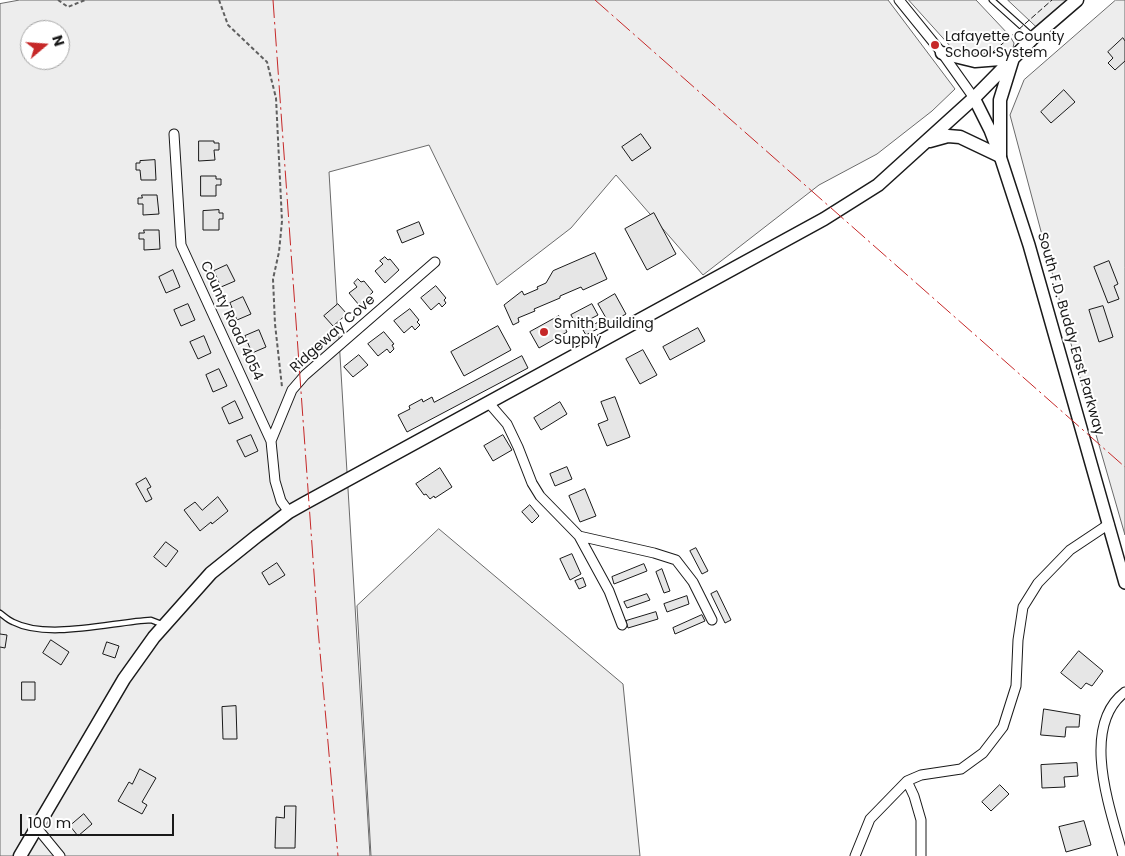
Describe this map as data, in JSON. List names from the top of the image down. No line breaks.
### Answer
{"streets":{"street":["County Road 4054","Ridgeway Cove","South F.D. Buddy East Parkway"]},"crossings":[["County Road 4054","Ridgeway Cove"]],"places":["Lafayette County School System","Smith Building Supply"],"scale_bar":"100 m","north":"right"}
